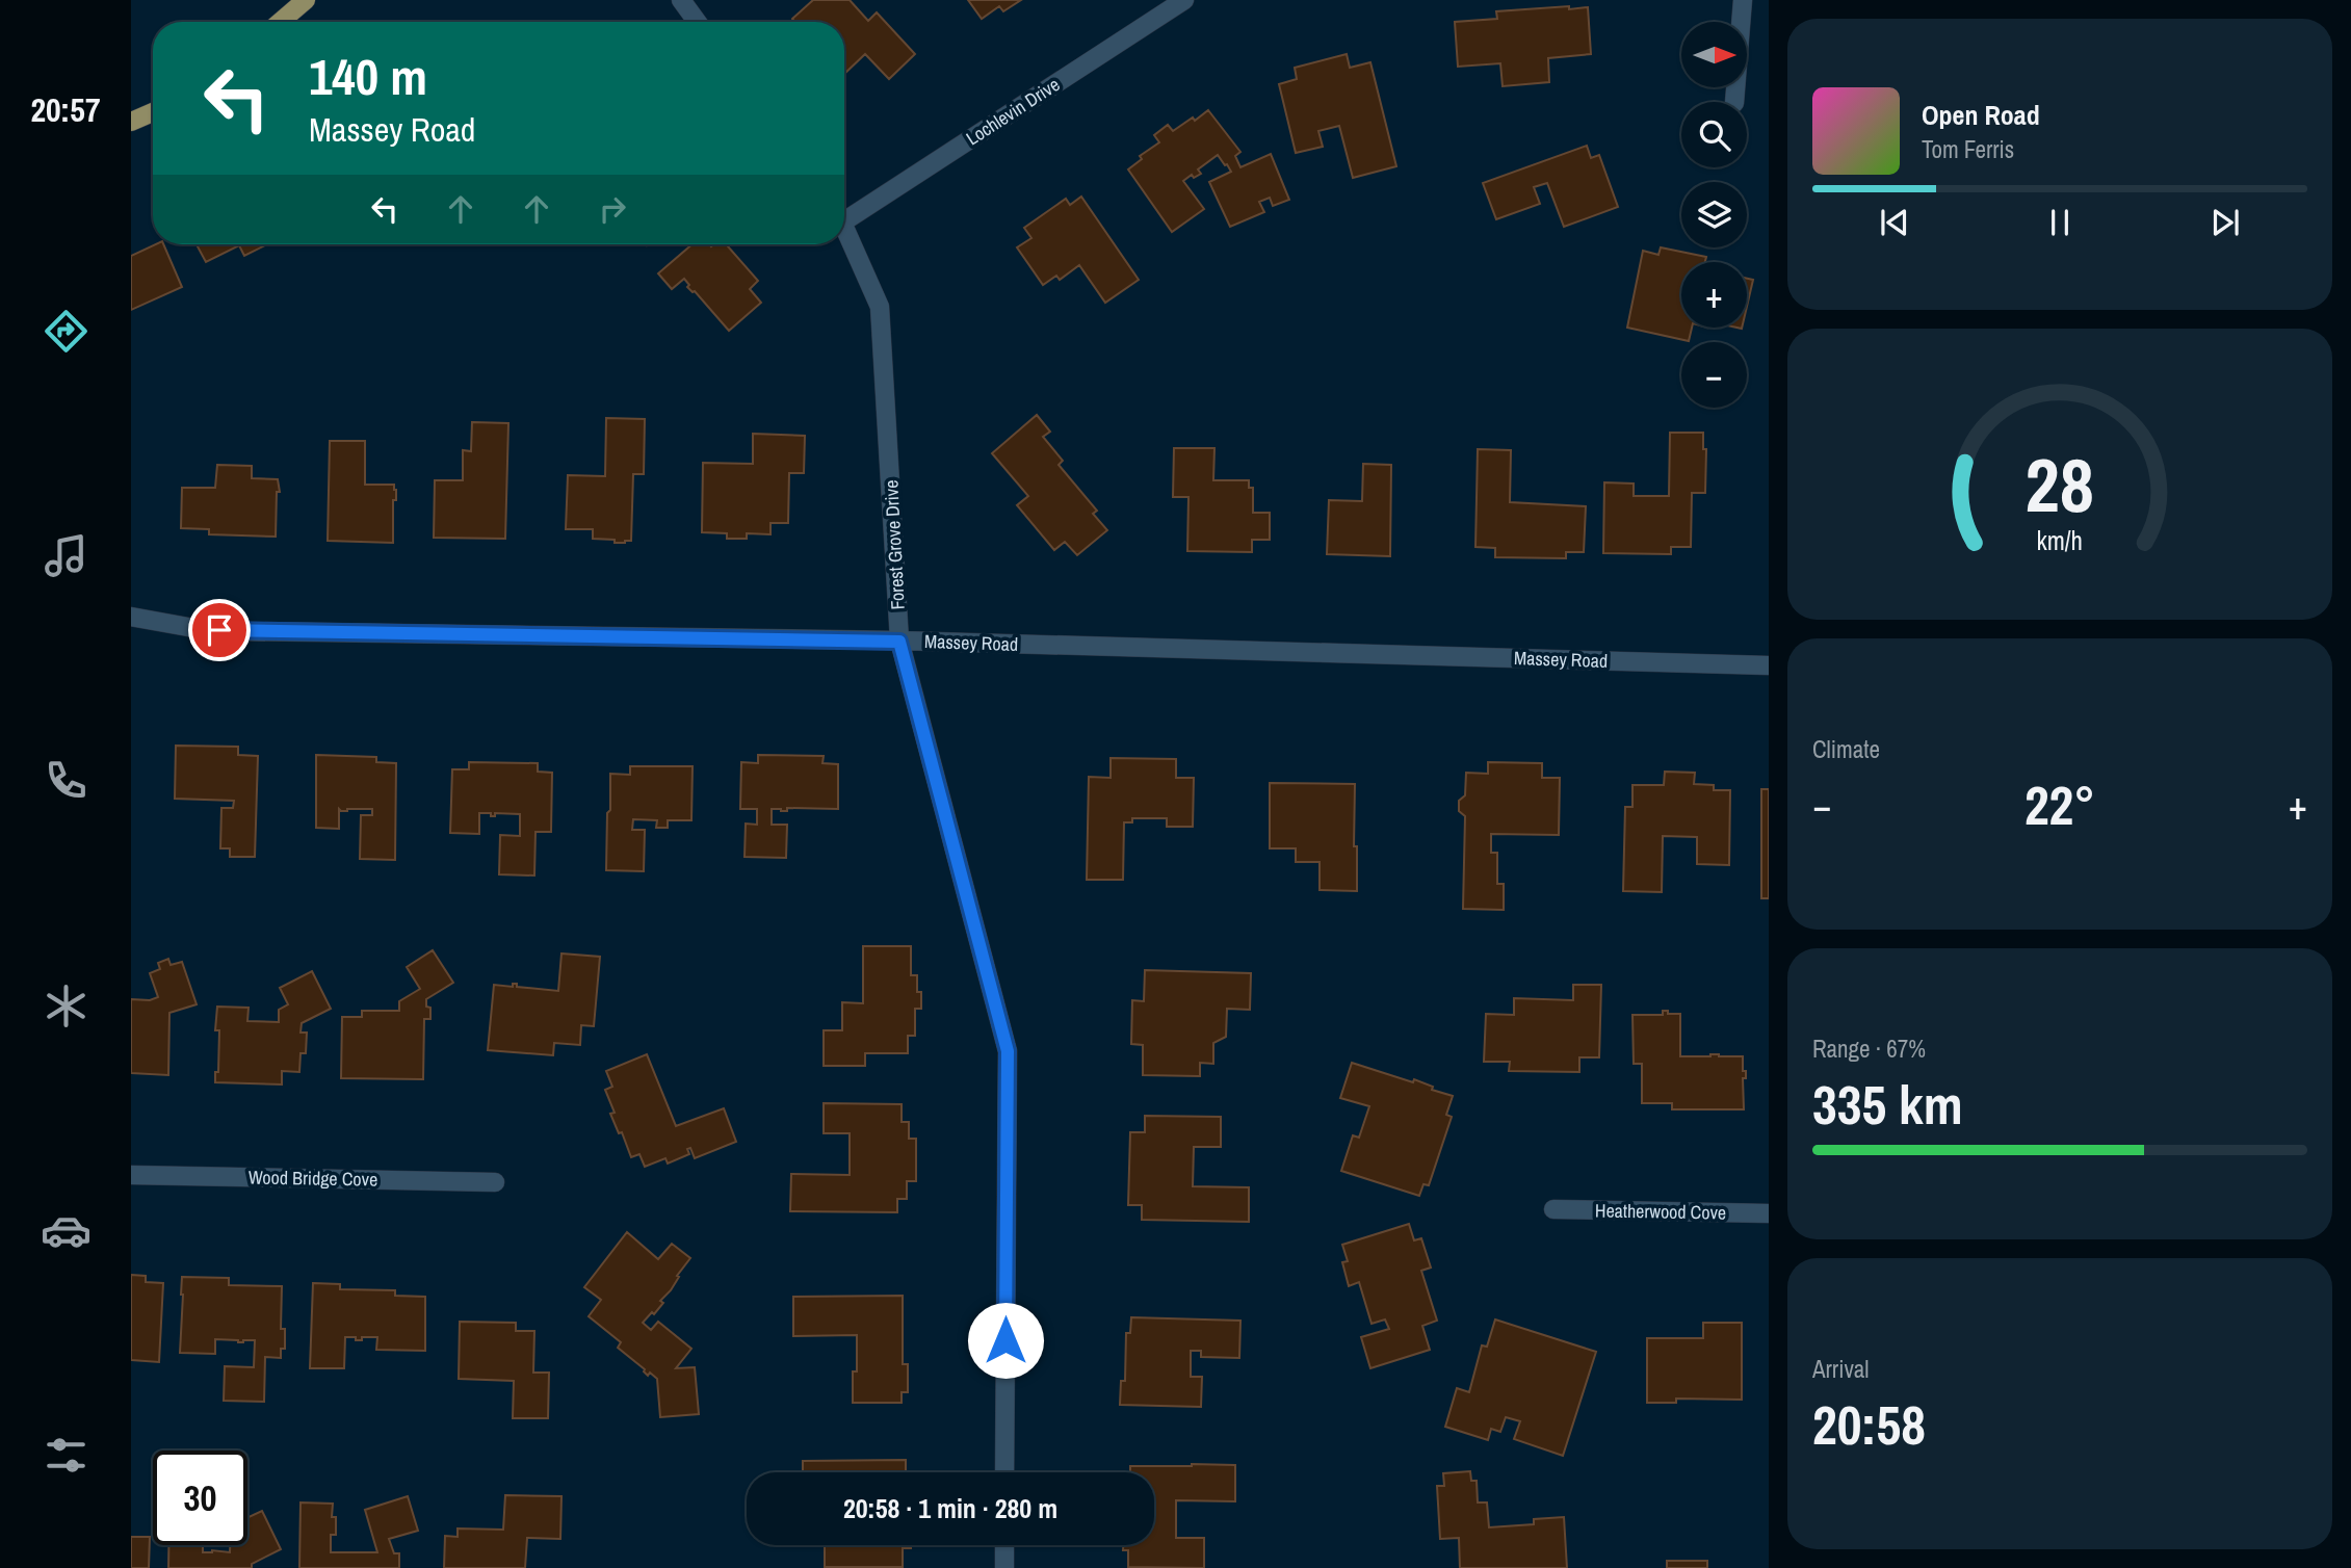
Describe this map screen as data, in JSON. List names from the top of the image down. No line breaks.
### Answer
{"streets":{"street":["Lochlevin Drive","Forest Grove Drive","Massey Road","Wood Bridge Cove","Heatherwood Cove"]},"crossings":[["Forest Grove Drive","Massey Road"]],"north":"right","page":{"tabs":"20:57","map_buttons":["+","−"],"turn":["140 m","Massey Road"],"song":["Open Road","Tom Ferris"],"tile":["Climate",["Range · 67%","335 km"],["Arrival","20:58"]],"heat":["−","22°","+"],"limit":"30","trip":"20:58 · 1 min · 280 m","gauge":["28","km/h"]}}
